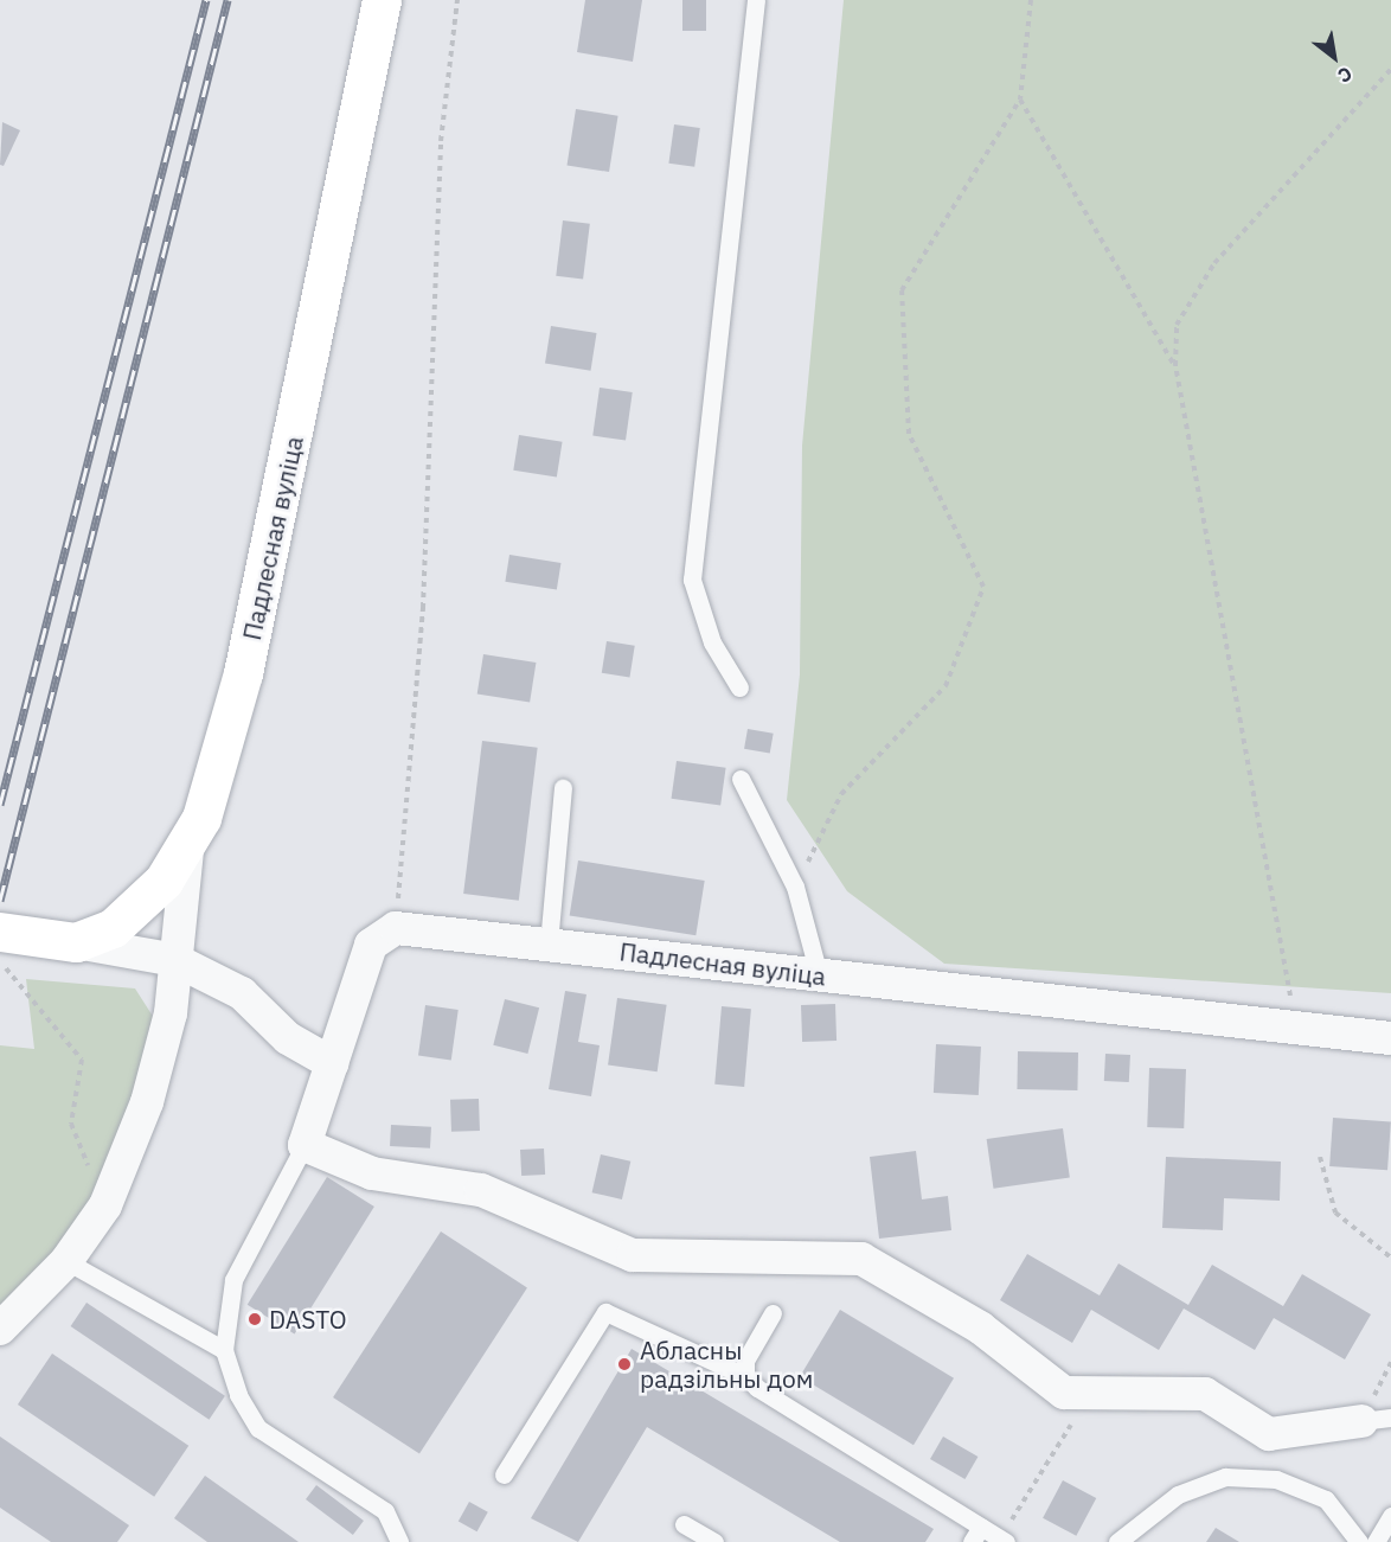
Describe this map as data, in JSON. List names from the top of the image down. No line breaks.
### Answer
{"streets":{"street":["Падлесная вуліца"]},"places":["DASTO","Абласны радзільны дом"],"north":"bottom right"}
